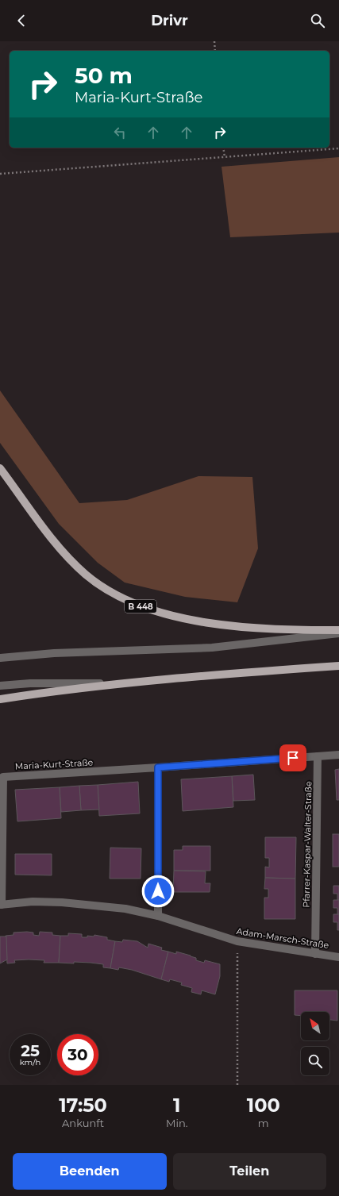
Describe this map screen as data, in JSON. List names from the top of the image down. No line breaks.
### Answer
{"streets":{"main road":["B 448"],"street":["Maria-Kurt-Straße","Pfarrer-Kaspar-Walter-Straße","Adam-Marsch-Straße"]},"crossings":[["Maria-Kurt-Straße","Pfarrer-Kaspar-Walter-Straße"],["Maria-Kurt-Straße","Adam-Marsch-Straße"],["Pfarrer-Kaspar-Walter-Straße","Adam-Marsch-Straße"]],"north":"top left","page":{"header":"Drivr","turn":["50 m","Maria-Kurt-Straße"],"speed":"25 km/h","limit":"30","eta":["17:50","Ankunft","1","Min.","100","m"],"buttons":["Beenden","Teilen"]}}
